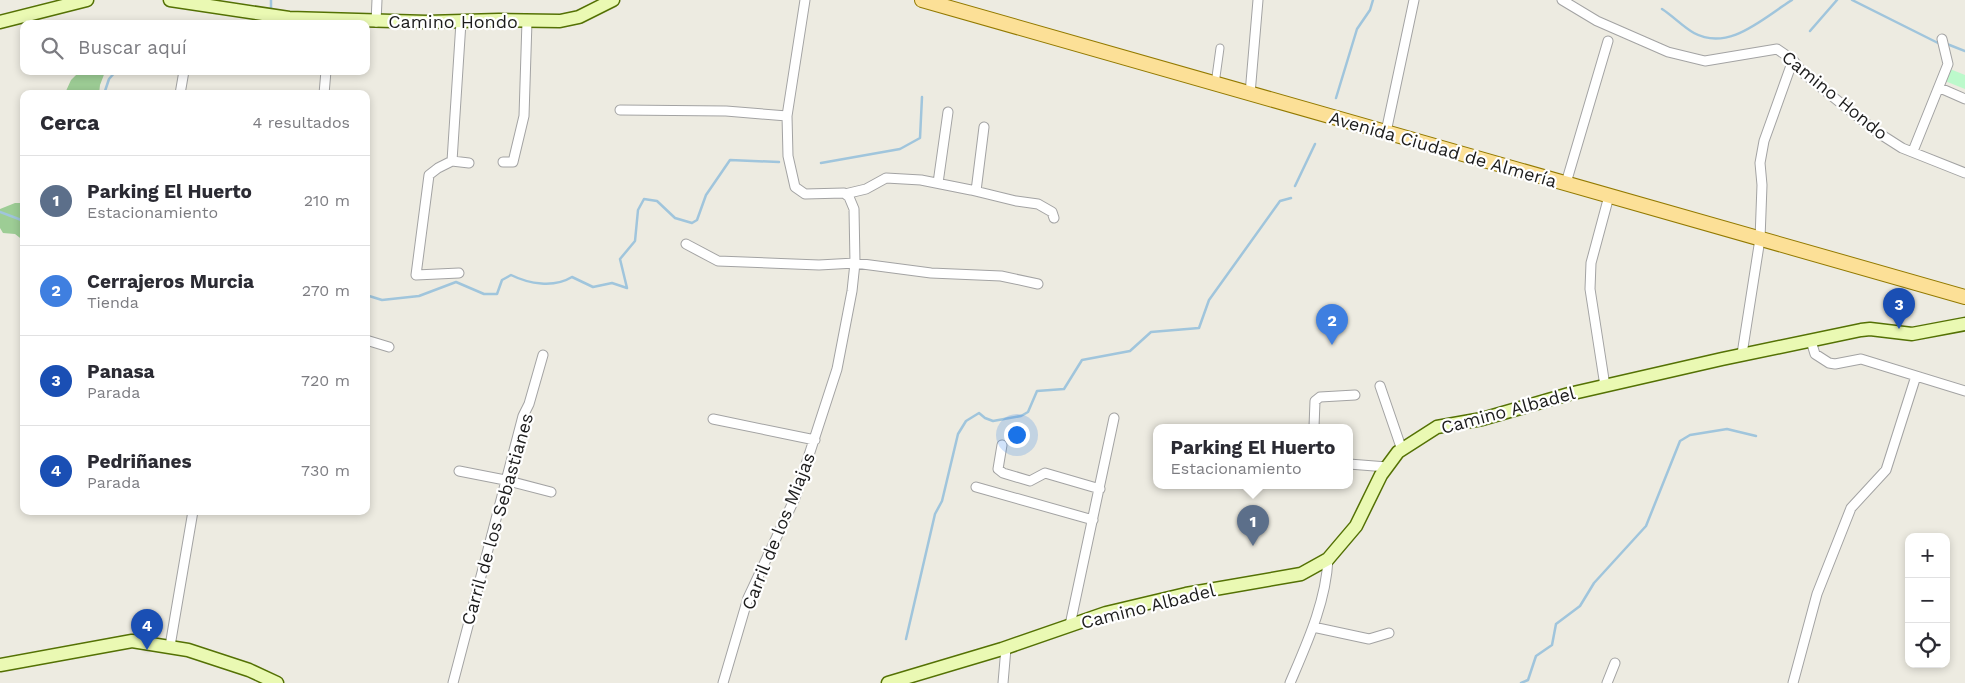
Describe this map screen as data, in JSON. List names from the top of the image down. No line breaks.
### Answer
{"streets":{"main road":["Camino Hondo","Avenida Ciudad de Almería","Camino Albadel"],"street":["Carril de los Sebastianes","Carril de los Miajas"]},"page":{"search":"Buscar aquí","heading":["Cerca","4 resultados"],"list":[{"mark":"1","name":"Parking El Huerto","note":"Estacionamiento","value":"210 m"},{"mark":"2","name":"Cerrajeros Murcia","note":"Tienda","value":"270 m"},{"mark":"3","name":"Panasa","note":"Parada","value":"720 m"},{"mark":"4","name":"Pedriñanes","note":"Parada","value":"730 m"}],"pins":["3","2","1","4"],"popup":["Parking El Huerto","Estacionamiento"],"map_buttons":["+","−"]}}
